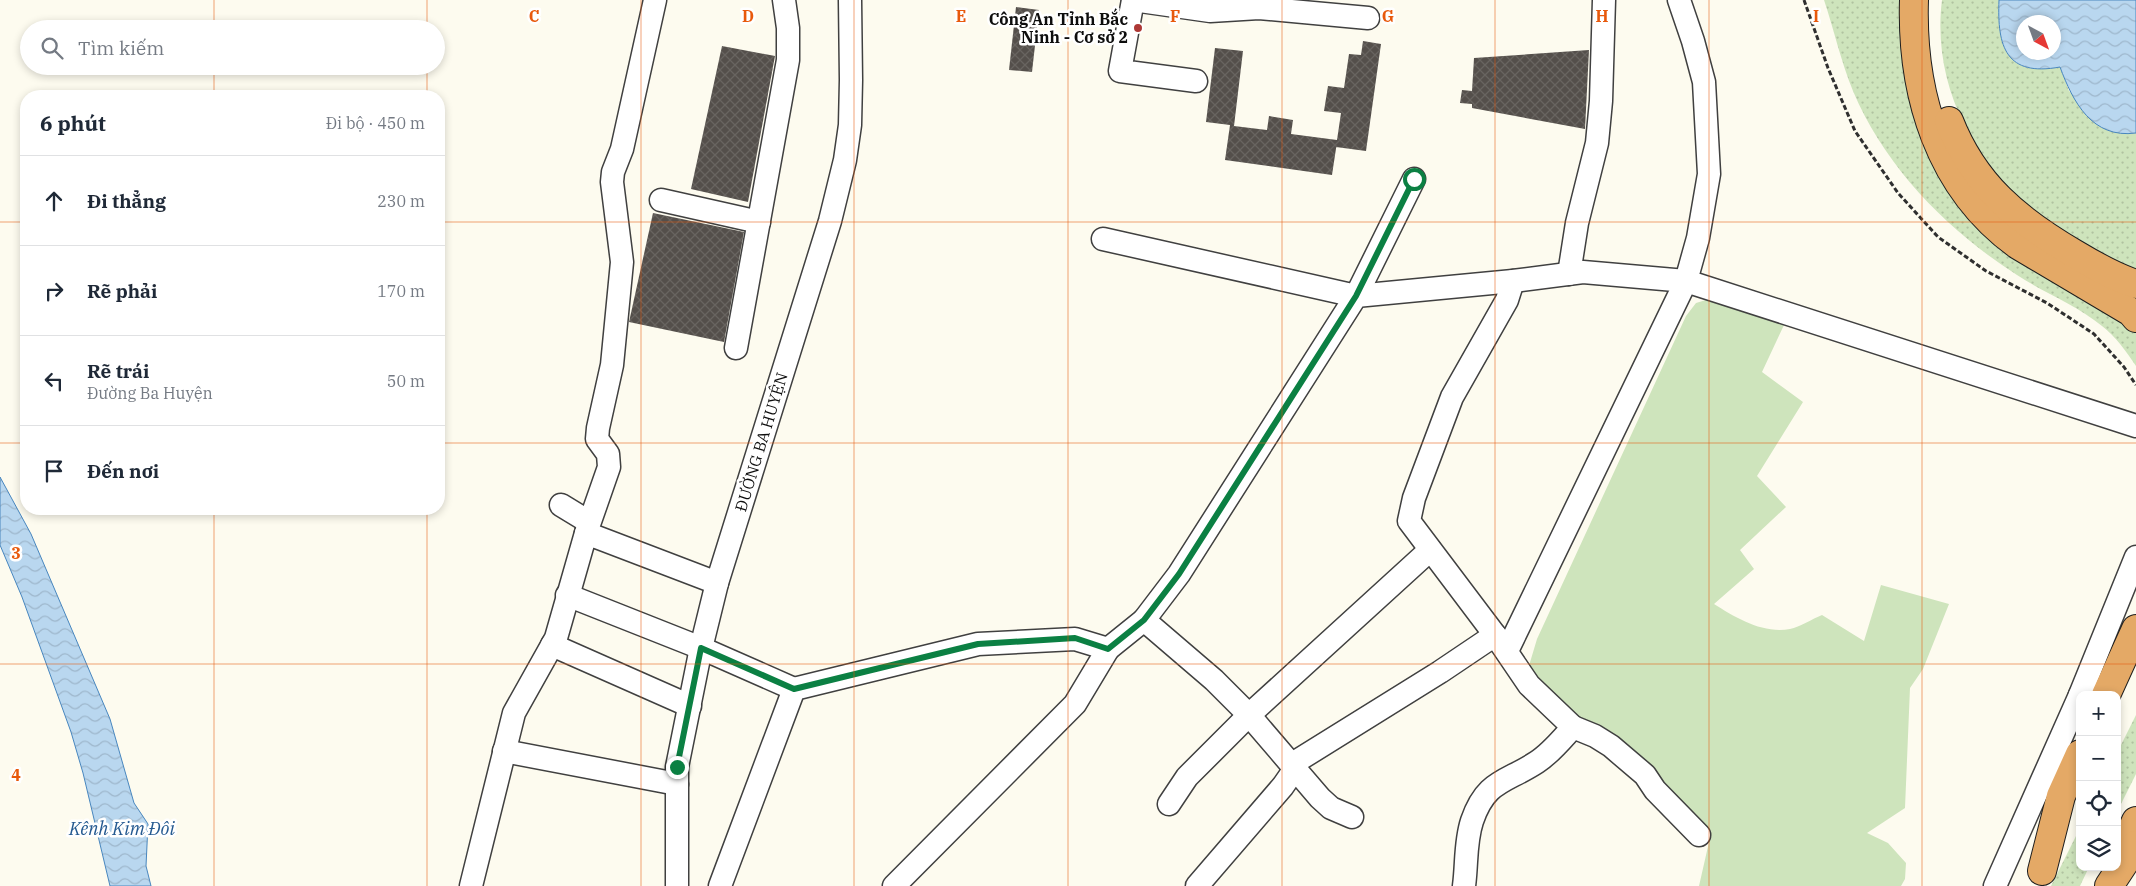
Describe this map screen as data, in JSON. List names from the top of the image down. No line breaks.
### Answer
{"streets":{"street":["ĐƯỜNG BA HUYỆN"]},"water":["Kênh Kim Đôi"],"places":["Công An Tỉnh Bắc Ninh - Cơ sở 2"],"north":"bottom right","page":{"search":"Tìm kiếm","heading":["6 phút","Đi bộ · 450 m"],"list":[["Đi thẳng","230 m"],["Rẽ phải","170 m"],["Rẽ trái","Đường Ba Huyện","50 m"],"Đến nơi"],"map_buttons":["+","−"]},"grid":{"columns":["C","D","E","F","G","H","I"],"rows":["3","4"]}}
